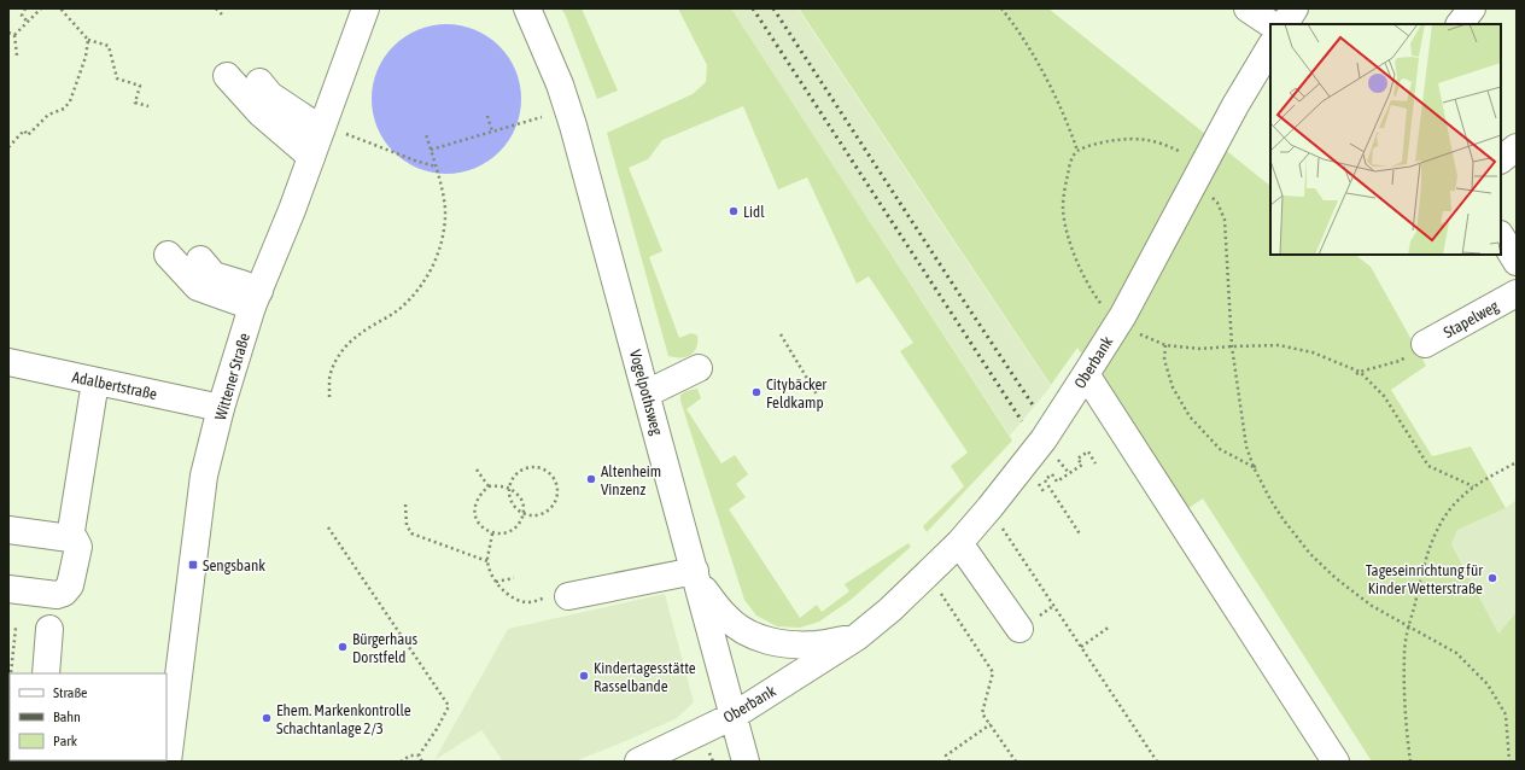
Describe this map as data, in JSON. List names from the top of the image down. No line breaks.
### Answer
{"streets":{"street":["Stapelweg","Oberbank","Wittener Straße","Adalbertstraße","Vogelpothsweg"]},"crossings":[["Oberbank","Vogelpothsweg"],["Wittener Straße","Adalbertstraße"]],"places":{"other":["Lidl","Citybäcker Feldkamp","Altenheim Vinzenz","Tageseinrichtung für Kinder Wetterstraße","Bürgerhaus Dorstfeld","Kindertagesstätte Rasselbande","Ehem. Markenkontrolle Schachtanlage 2/3"],"transit":["Sengsbank"]},"legend":["Straße","Bahn","Park"]}
